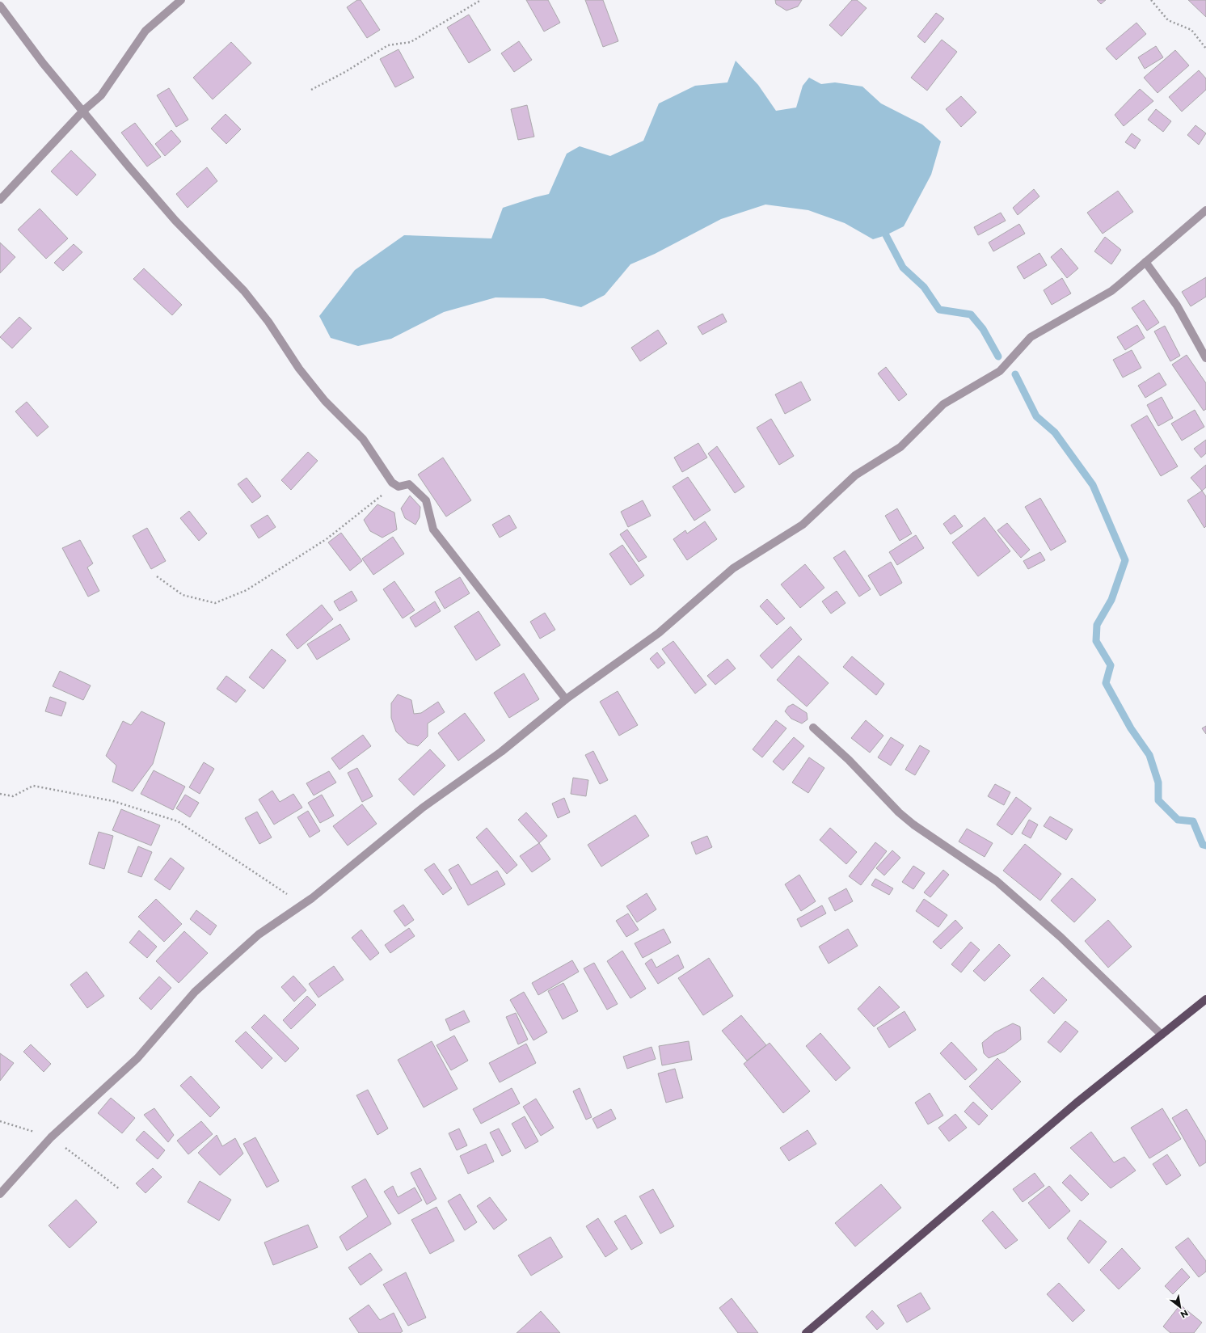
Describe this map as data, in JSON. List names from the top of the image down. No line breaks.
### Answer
{"north":"bottom right"}
